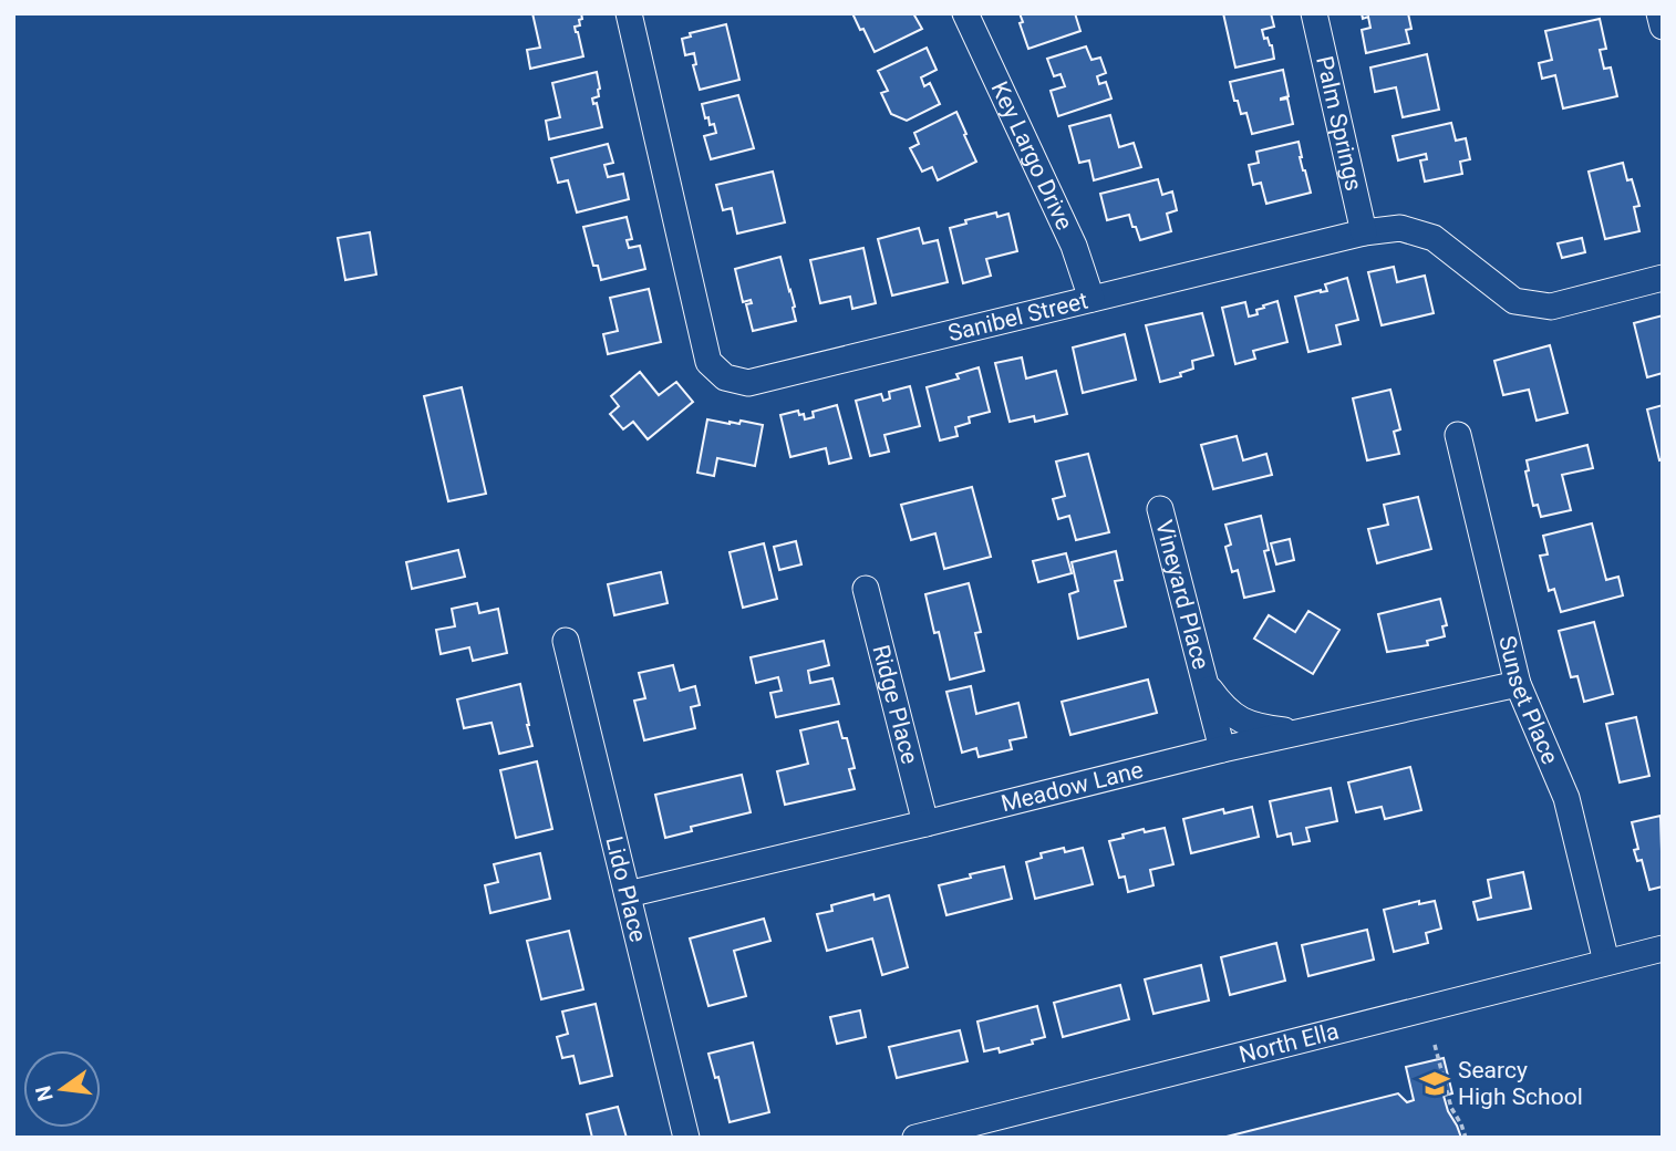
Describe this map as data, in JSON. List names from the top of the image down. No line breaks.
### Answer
{"streets":{"street":["Palm Springs","Key Largo Drive","Sanibel Street","Vineyard Place","Sunset Place","Ridge Place","Meadow Lane","Lido Place","North Ella"]},"crossings":[["Palm Springs","Sanibel Street"],["Key Largo Drive","Sanibel Street"],["Vineyard Place","Meadow Lane"],["Sunset Place","Meadow Lane"],["Sunset Place","North Ella"],["Ridge Place","Meadow Lane"],["Meadow Lane","Lido Place"]],"places":{"school or university":["Searcy High School"]},"north":"left"}
